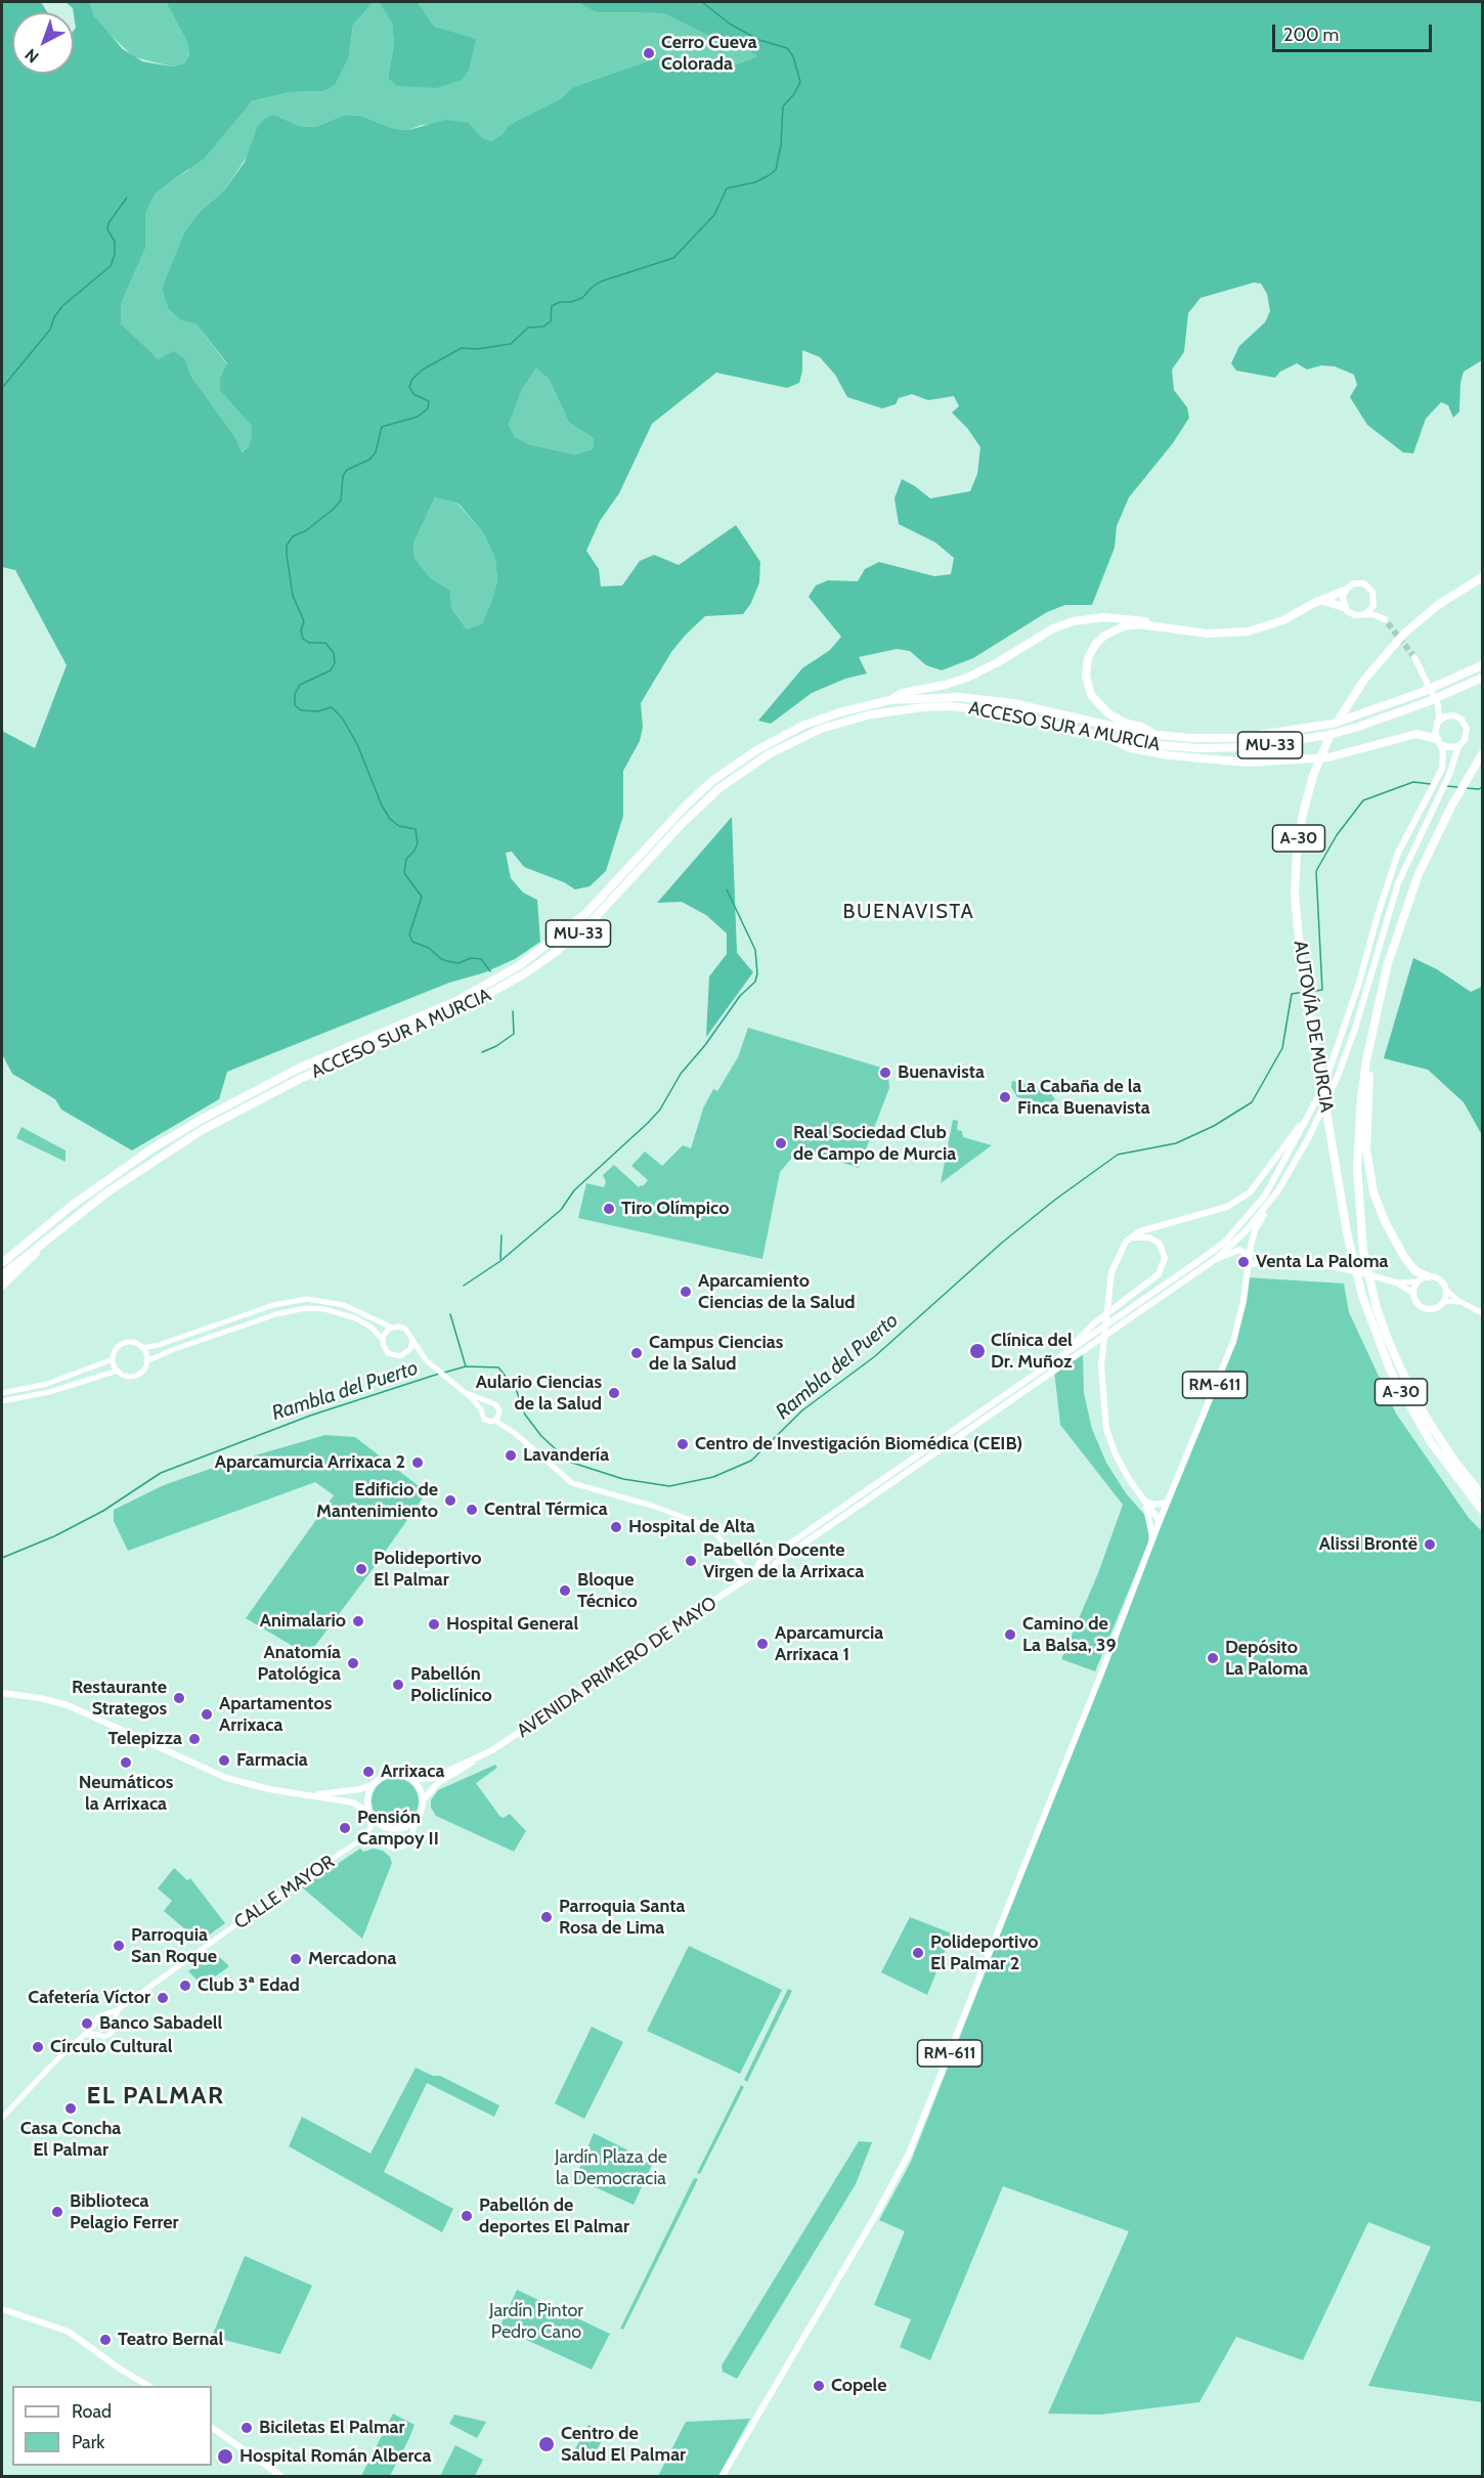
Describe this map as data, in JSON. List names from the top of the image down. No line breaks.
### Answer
{"streets":{"highway":["ACCESO SUR A MURCIA","MU-33","A-30","AUTOVÍA DE MURCIA"],"main road":["RM-611","AVENIDA PRIMERO DE MAYO"],"street":["CALLE MAYOR"]},"districts":["BUENAVISTA","EL PALMAR"],"water":["Rambla del Puerto"],"parks":["Jardín Plaza de la Democracia","Jardín Pintor Pedro Cano"],"places":["Cerro Cueva Colorada","Buenavista","La Cabaña de la Finca Buenavista","Real Sociedad Club de Campo de Murcia","Tiro Olímpico","Venta La Paloma","Aparcamiento Ciencias de la Salud","Clínica del Dr. Muñoz","Campus Ciencias de la Salud","Aulario Ciencias de la Salud","Centro de Investigación Biomédica (CEIB)","Lavandería","Aparcamurcia Arrixaca 2","Edificio de Mantenimiento","Central Térmica","Hospital de Alta","Alissi Brontë","Pabellón Docente Virgen de la Arrixaca","Polideportivo El Palmar","Bloque Técnico","Animalario","Hospital General","Camino de La Balsa, 39","Aparcamurcia Arrixaca 1","Depósito La Paloma","Anatomía Patológica","Pabellón Policlínico","Restaurante Strategos","Apartamentos Arrixaca","Telepizza","Farmacia","Neumáticos la Arrixaca","Arrixaca","Pensión Campoy II","Parroquia Santa Rosa de Lima","Parroquia San Roque","Polideportivo El Palmar 2","Mercadona","Club 3ª Edad","Cafetería Víctor","Banco Sabadell","Círculo Cultural","Casa Concha El Palmar","Biblioteca Pelagio Ferrer","Pabellón de deportes El Palmar","Teatro Bernal","Copele","Biciletas El Palmar","Centro de Salud El Palmar","Hospital Román Alberca"],"legend":["Road","Park"],"scale_bar":"200 m","north":"bottom left"}
